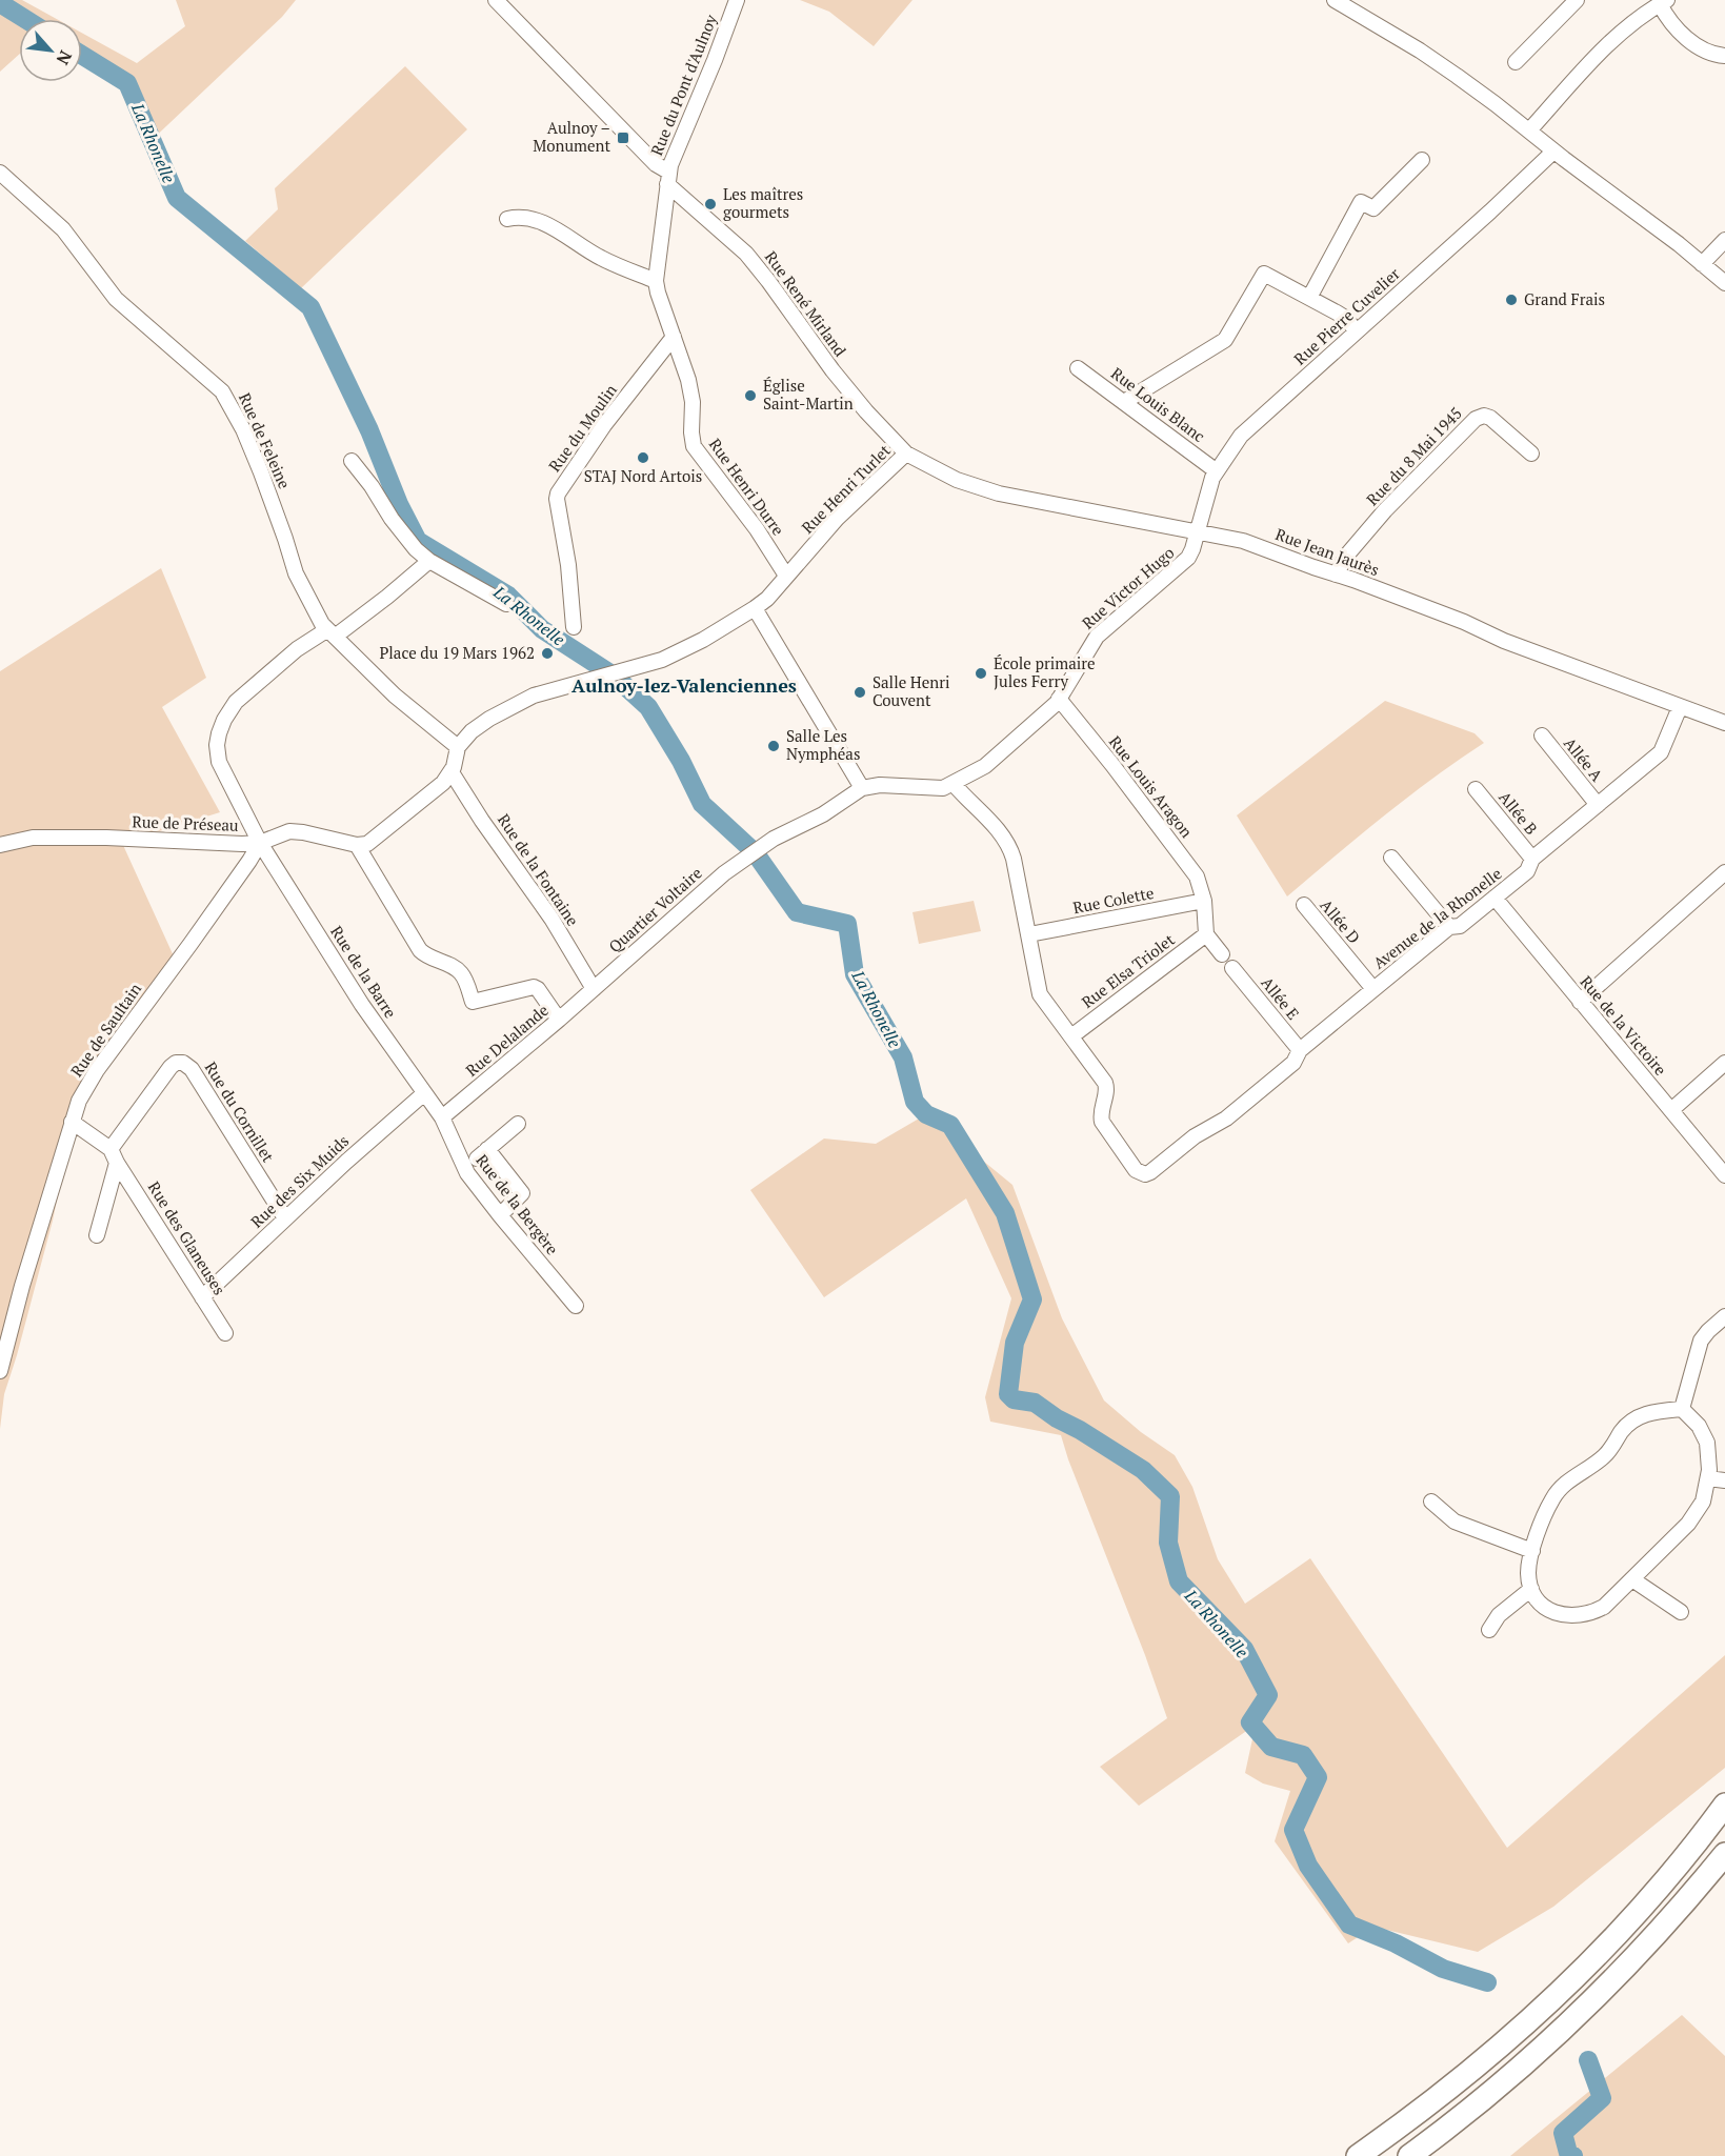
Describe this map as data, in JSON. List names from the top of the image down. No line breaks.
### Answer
{"streets":{"street":["Rue du Pont d'Aulnoy","Rue René Mirland","Rue Pierre Cuvelier","Rue Louis Blanc","Rue du Moulin","Rue de Feleine","Rue du 8 Mai 1945","Rue Henri Durre","Rue Henri Turlet","Rue Jean Jaurès","Rue Victor Hugo","Allée A","Rue Louis Aragon","Allée B","Rue de Préseau","Rue de la Fontaine","Rue Colette","Quartier Voltaire","Avenue de la Rhonelle","Allée D","Rue Elsa Triolet","Rue de la Barre","Allée E","Rue de la Victoire","Rue de Saultain","Rue Delalande","Rue du Cornillet","Rue des Six Muids","Rue de la Bergère","Rue des Glaneuses"]},"crossings":[["Rue du Pont d'Aulnoy","Rue René Mirland"],["Rue du Pont d'Aulnoy","Rue Henri Durre"],["Rue René Mirland","Rue Henri Turlet"],["Rue René Mirland","Rue Jean Jaurès"],["Rue Pierre Cuvelier","Rue Louis Blanc"],["Rue Pierre Cuvelier","Rue Jean Jaurès"],["Rue Pierre Cuvelier","Rue Victor Hugo"],["Rue du Moulin","Rue Henri Durre"],["Rue de Feleine","Rue Henri Turlet"],["Rue de Feleine","Rue de Préseau"],["Rue de Feleine","Rue de la Fontaine"],["Rue de Feleine","Rue de la Barre"],["Rue de Feleine","Rue de Saultain"],["Rue du 8 Mai 1945","Rue Jean Jaurès"],["Rue Henri Durre","Rue Henri Turlet"],["Rue Henri Turlet","Rue Jean Jaurès"],["Rue Henri Turlet","Rue de Préseau"],["Rue Henri Turlet","Rue de la Fontaine"],["Rue Henri Turlet","Rue de la Barre"],["Rue Henri Turlet","Rue de Saultain"],["Rue Jean Jaurès","Rue Victor Hugo"],["Rue Jean Jaurès","Avenue de la Rhonelle"],["Rue Victor Hugo","Rue Louis Aragon"],["Rue Victor Hugo","Quartier Voltaire"],["Allée A","Avenue de la Rhonelle"],["Rue Louis Aragon","Rue Colette"],["Allée B","Avenue de la Rhonelle"],["Rue de Préseau","Rue de la Fontaine"],["Rue de Préseau","Rue de la Barre"],["Rue de Préseau","Rue de Saultain"],["Rue de la Fontaine","Quartier Voltaire"],["Rue de la Fontaine","Rue de la Barre"],["Rue de la Fontaine","Rue de Saultain"],["Rue de la Fontaine","Rue Delalande"],["Quartier Voltaire","Rue Delalande"],["Avenue de la Rhonelle","Allée D"],["Avenue de la Rhonelle","Rue Elsa Triolet"],["Avenue de la Rhonelle","Allée E"],["Avenue de la Rhonelle","Rue de la Victoire"],["Rue de la Barre","Rue de Saultain"],["Rue de la Barre","Rue Delalande"],["Rue de la Barre","Rue des Six Muids"],["Rue de la Barre","Rue de la Bergère"],["Rue Delalande","Rue de la Bergère"],["Rue du Cornillet","Rue des Six Muids"],["Rue du Cornillet","Rue des Glaneuses"],["Rue des Six Muids","Rue des Glaneuses"]],"districts":["Aulnoy-lez-Valenciennes"],"water":["La Rhonelle"],"places":{"transit":["Aulnoy – Monument"],"other":["Les maîtres gourmets","Grand Frais","Église Saint-Martin","STAJ Nord Artois","Place du 19 Mars 1962","École primaire Jules Ferry","Salle Henri Couvent","Salle Les Nymphéas"]},"north":"bottom right"}
